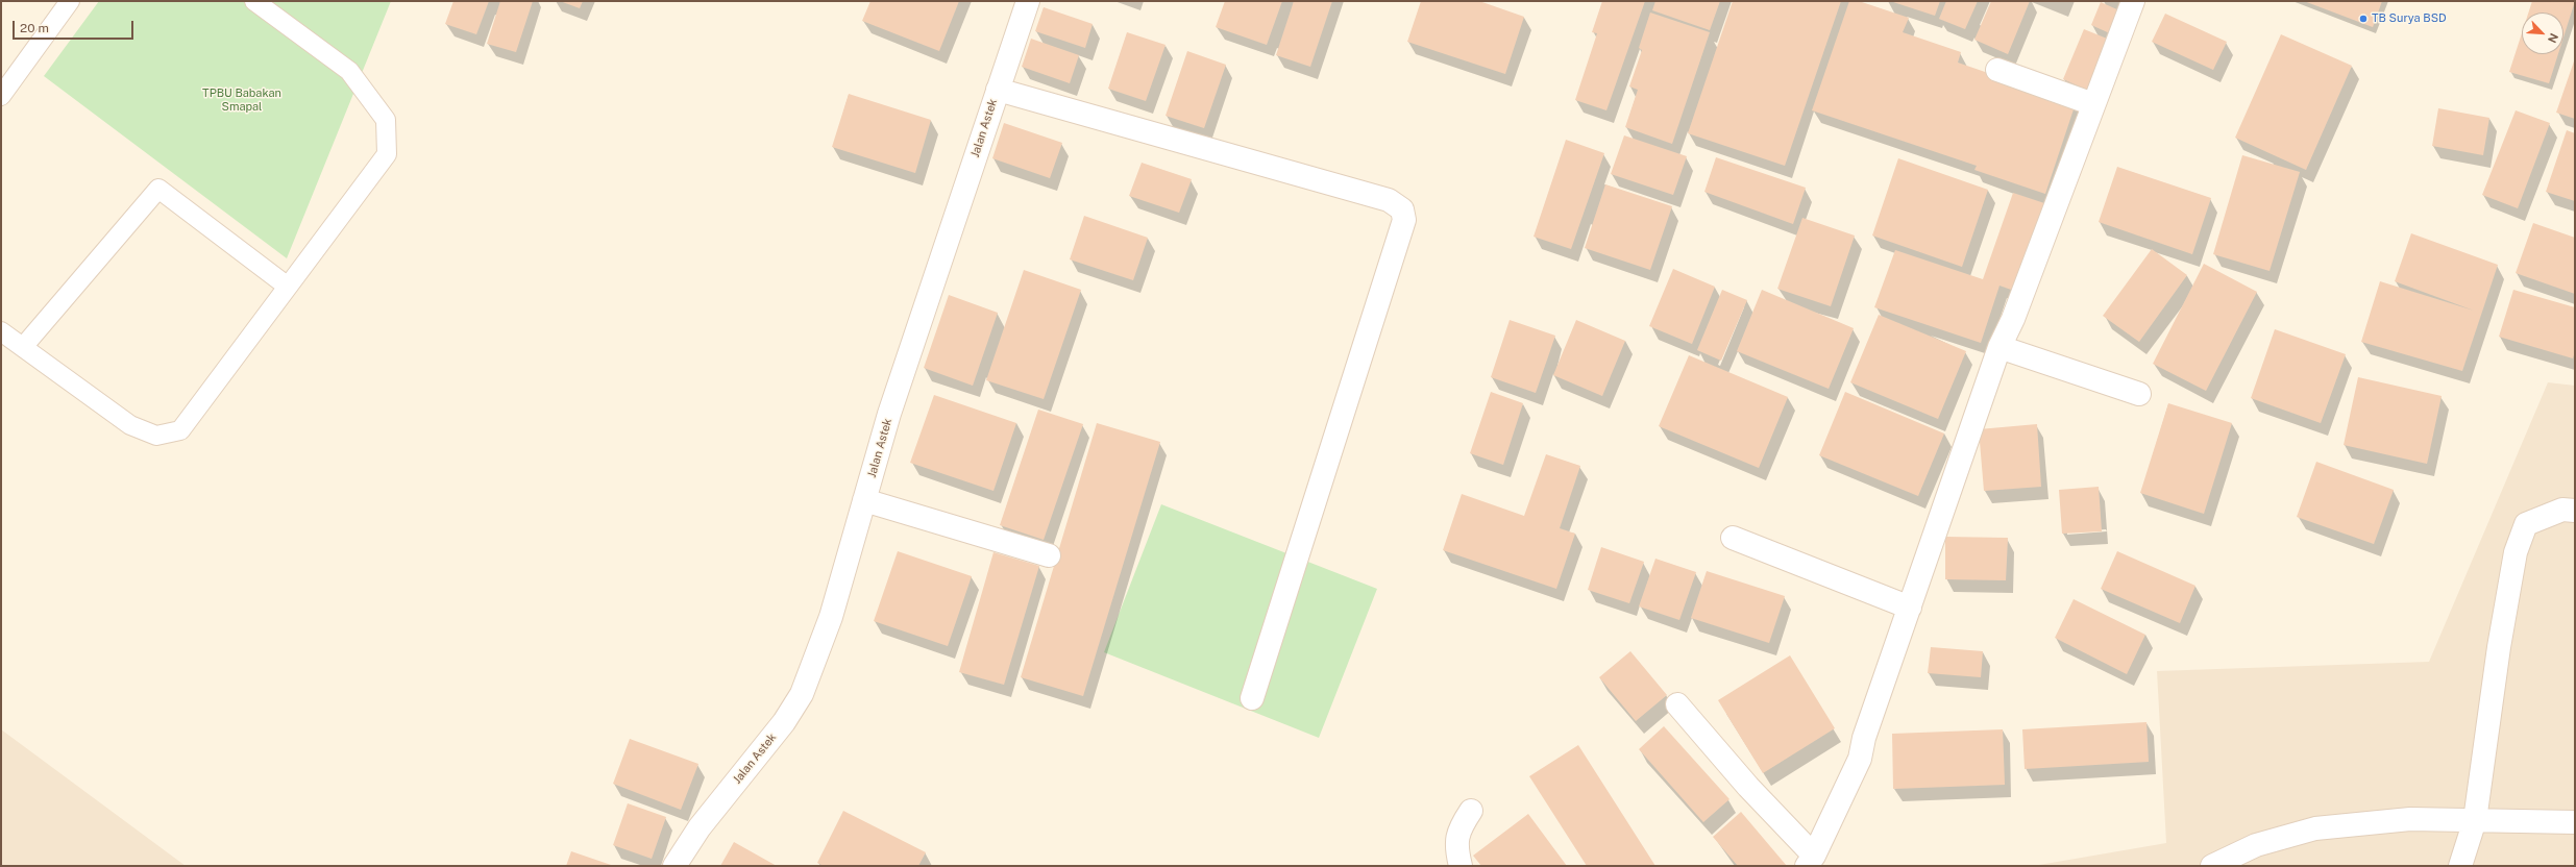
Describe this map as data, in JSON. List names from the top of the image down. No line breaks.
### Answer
{"streets":{"street":["Jalan Astek"]},"parks":["TPBU Babakan Smapal"],"places":["TB Surya BSD"],"scale_bar":"20 m","north":"bottom right"}
